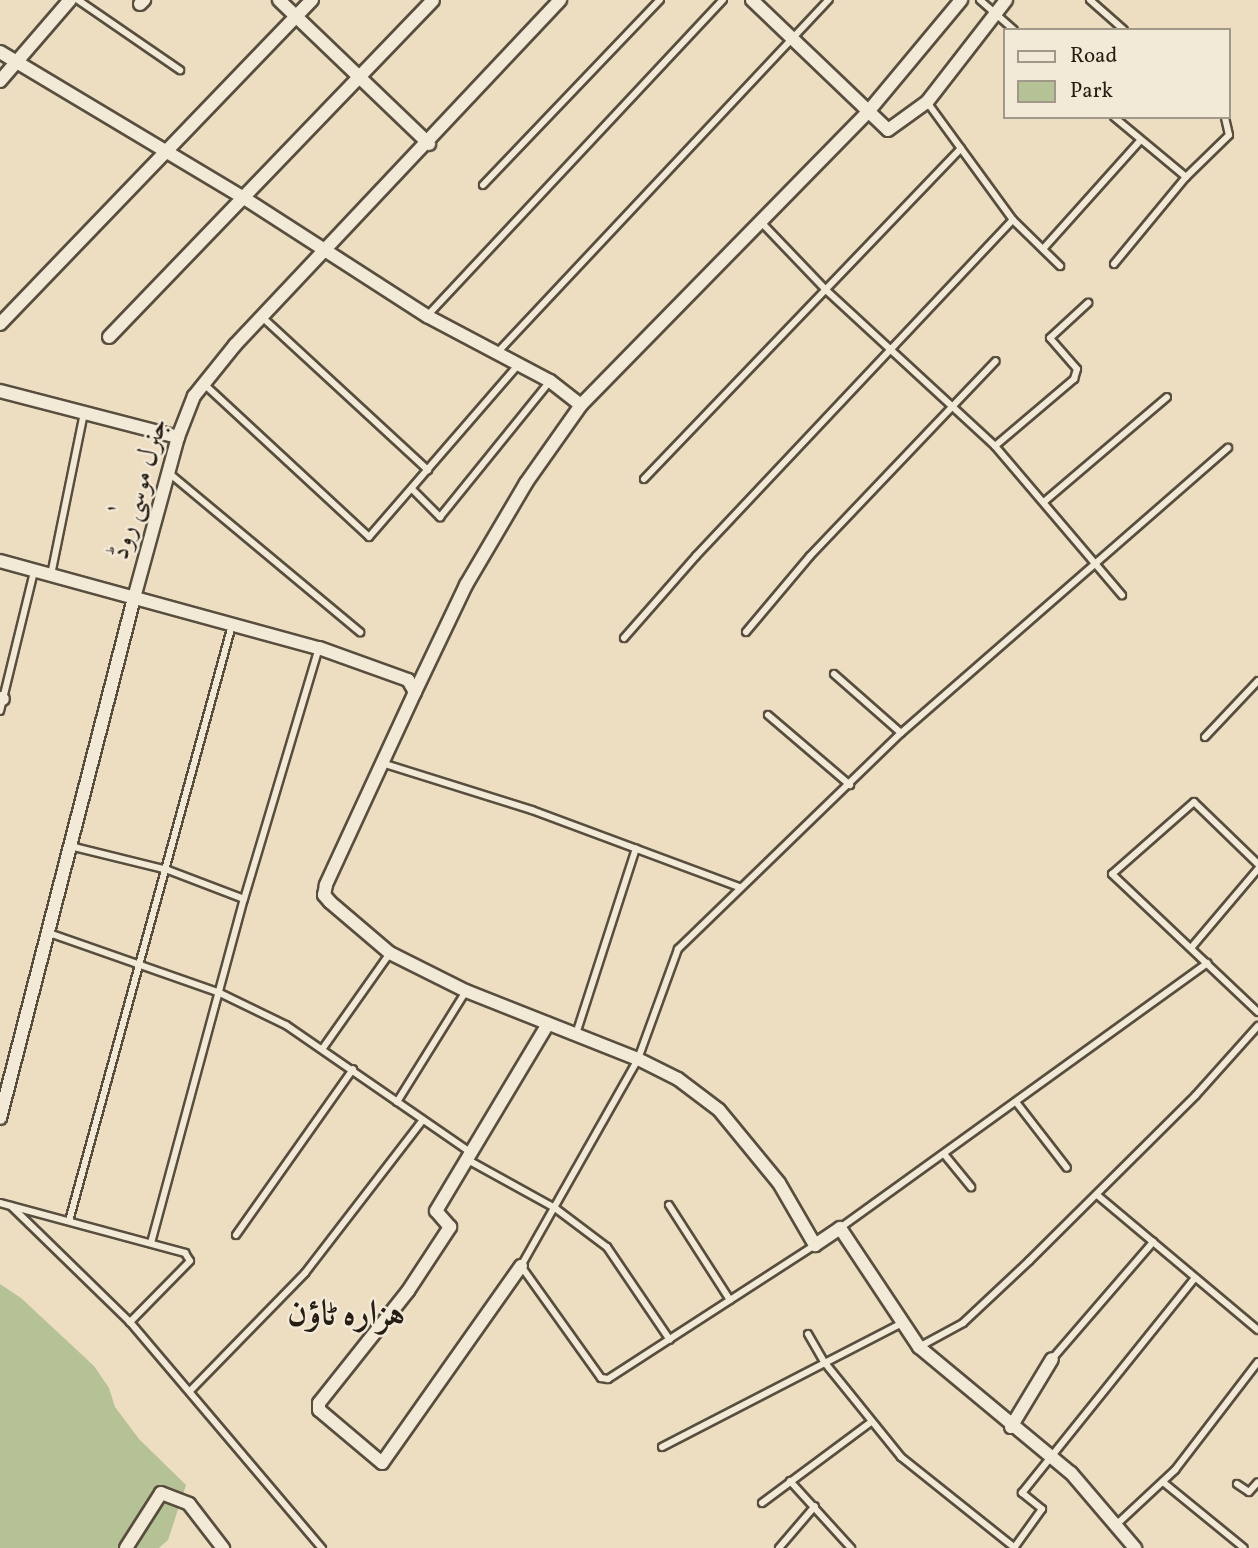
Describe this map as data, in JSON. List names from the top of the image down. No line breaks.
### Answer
{"streets":{"street":["جنرل موسیٰ روڈ"]},"districts":["ہزارہ ٹاؤن"],"legend":["Road","Park"]}
